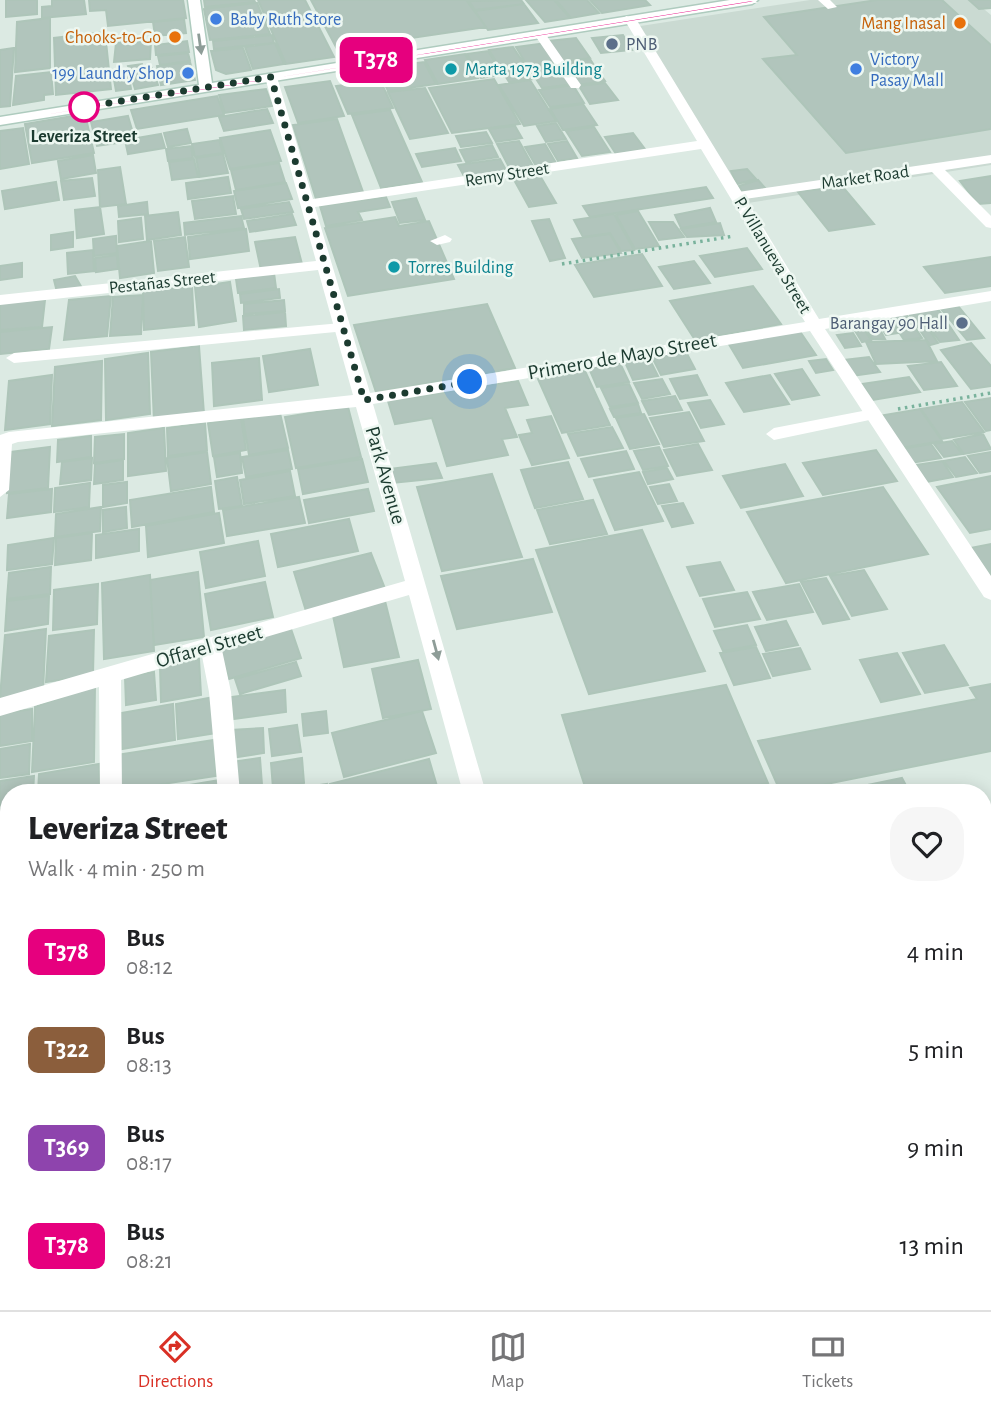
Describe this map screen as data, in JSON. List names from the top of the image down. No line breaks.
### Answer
{"streets":{"street":["Remy Street","P. Villanueva Street","Pestañas Street","Primero de Mayo Street","Park Avenue","Offarel Street"],"lane":["Market Road"]},"crossings":[["Remy Street","P. Villanueva Street"],["Remy Street","Park Avenue"],["Market Road","P. Villanueva Street"],["P. Villanueva Street","Primero de Mayo Street"],["Pestañas Street","Park Avenue"],["Primero de Mayo Street","Park Avenue"],["Park Avenue","Offarel Street"]],"places":["Baby Ruth Store","Mang Inasal","Chooks-to-Go","PNB","Marta 1973 Building","Victory Pasay Mall","199 Laundry Shop","Leveriza Street","Torres Building","Barangay 90 Hall"],"lines":["bus line T378"],"page":{"on_map":"T378","heading":["Leveriza Street","Walk · 4 min · 250 m"],"list":[{"mark":"T378","name":"Bus","note":"08:12","value":"4 min"},{"mark":"T322","name":"Bus","note":"08:13","value":"5 min"},{"mark":"T369","name":"Bus","note":"08:17","value":"9 min"},{"mark":"T378","name":"Bus","note":"08:21","value":"13 min"}],"tabs":["Directions","Map","Tickets"]}}
